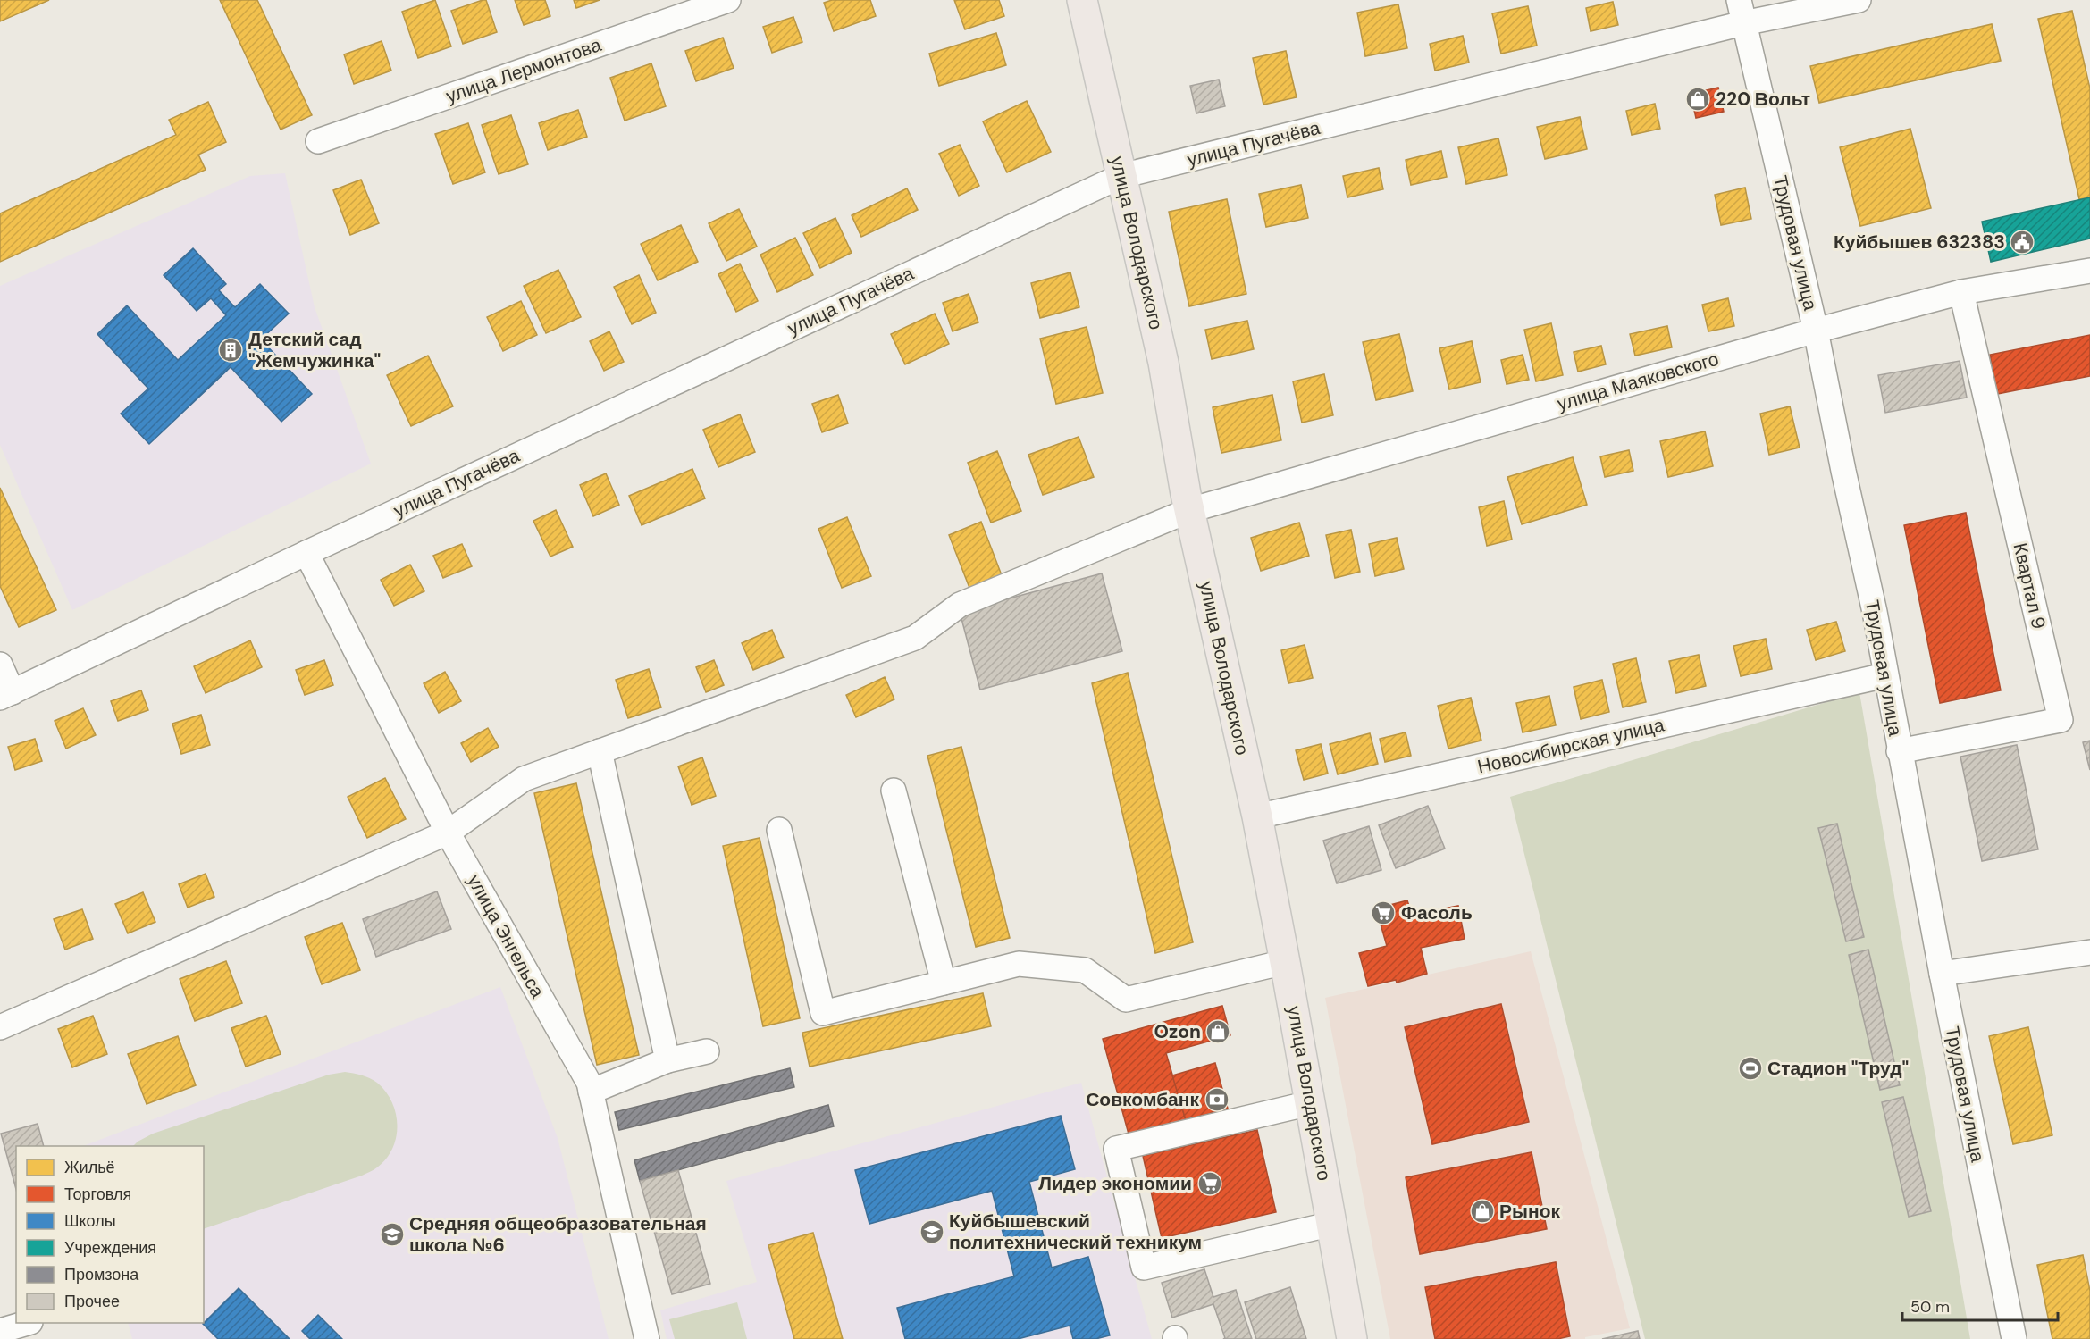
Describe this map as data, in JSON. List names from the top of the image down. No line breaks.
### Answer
{"streets":{"main road":["улица Володарского"],"street":["улица Лермонтова","улица Пугачёва","Трудовая улица","улица Маяковского","Квартал 9","Новосибирская улица","улица Энгельса"]},"crossings":[["улица Пугачёва","улица Володарского"],["улица Пугачёва","Трудовая улица"],["улица Пугачёва","улица Энгельса"],["улица Володарского","улица Маяковского"],["улица Володарского","Новосибирская улица"],["Трудовая улица","улица Маяковского"],["Трудовая улица","Квартал 9"],["Трудовая улица","Новосибирская улица"],["улица Маяковского","Квартал 9"],["улица Маяковского","улица Энгельса"]],"places":{"shop":["220 Вольт","Ozon","Рынок"],"public building":["Куйбышев 632383"],"building":["Детский сад \"Жемчужинка\""],"supermarket":["Фасоль","Лидер экономии"],"sports":["Стадион \"Труд\""],"bank":["Совкомбанк"],"school or university":["Куйбышевский политехнический техникум","Средняя общеобразовательная школа №6"]},"legend":["Жильё","Торговля","Школы","Учреждения","Промзона","Прочее"],"scale_bar":"50 m"}
